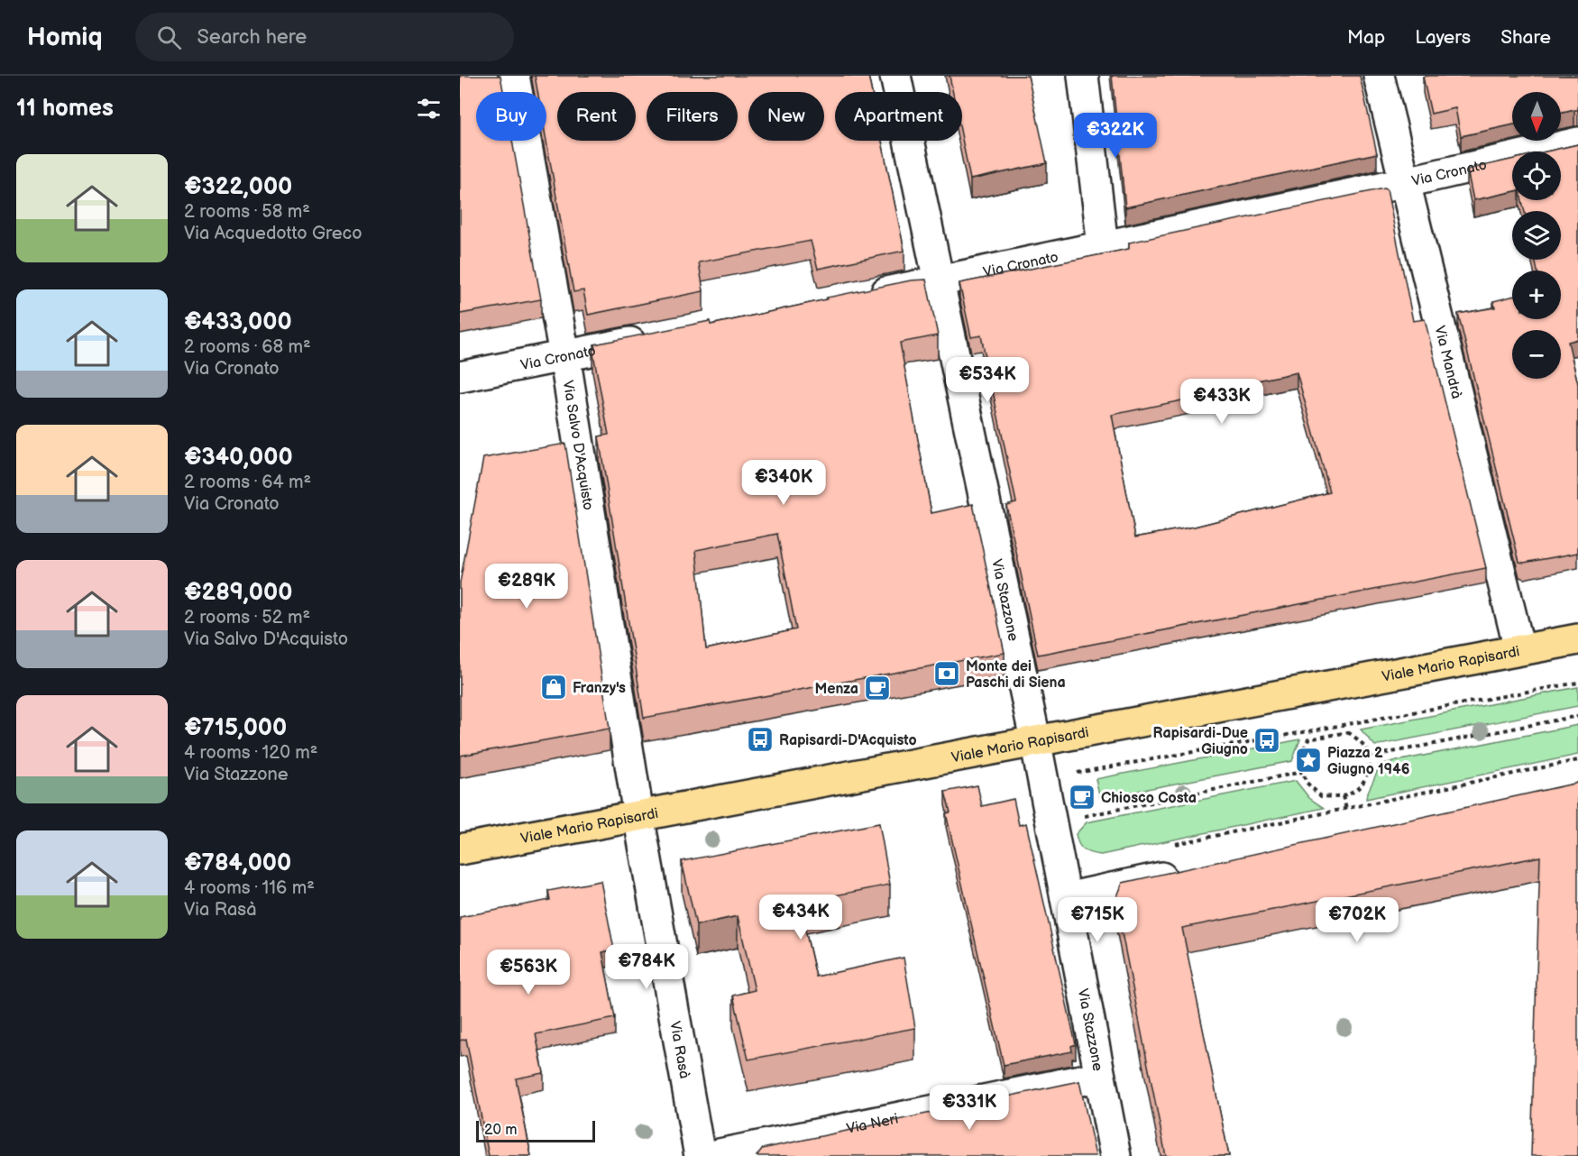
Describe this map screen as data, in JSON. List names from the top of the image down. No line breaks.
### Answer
{"streets":{"main road":["Viale Mario Rapisardi"],"street":["Via Cronato","Via Mandrà","Via Salvo D'Acquisto","Via Stazzone","Via Rasà","Via Neri"]},"crossings":[["Via Cronato","Via Mandrà"],["Via Cronato","Via Salvo D'Acquisto"],["Via Cronato","Via Stazzone"],["Via Mandrà","Viale Mario Rapisardi"],["Via Salvo D'Acquisto","Viale Mario Rapisardi"],["Via Salvo D'Acquisto","Via Rasà"],["Via Stazzone","Viale Mario Rapisardi"],["Via Stazzone","Via Neri"],["Viale Mario Rapisardi","Via Rasà"]],"places":{"bank":["Monte dei Paschi di Siena"],"shop":["Franzy's"],"cafe":["Menza","Chiosco Costa"],"bus stop":["Rapisardi-D'Acquisto","Rapisardi-Due Giugno"],"place":["Piazza 2 Giugno 1946"]},"scale_bar":"20 m","north":"bottom","page":{"header":"Homiq","search":"Search here","nav":["Map","Layers","Share"],"heading":"11 homes","map_buttons":["+","−"],"chip":["Buy","Rent","Filters","New","Apartment"],"price":["€322K","€534K","€433K","€340K","€289K","€434K","€715K","€702K","€784K","€563K","€331K"],"list":[{"name":"€322,000","note":"2 rooms · 58 m² · Via Acquedotto Greco"},{"name":"€433,000","note":"2 rooms · 68 m² · Via Cronato"},{"name":"€340,000","note":"2 rooms · 64 m² · Via Cronato"},{"name":"€289,000","note":"2 rooms · 52 m² · Via Salvo D'Acquisto"},{"name":"€715,000","note":"4 rooms · 120 m² · Via Stazzone"},{"name":"€784,000","note":"4 rooms · 116 m² · Via Rasà"}],"scale":"20 m"}}
